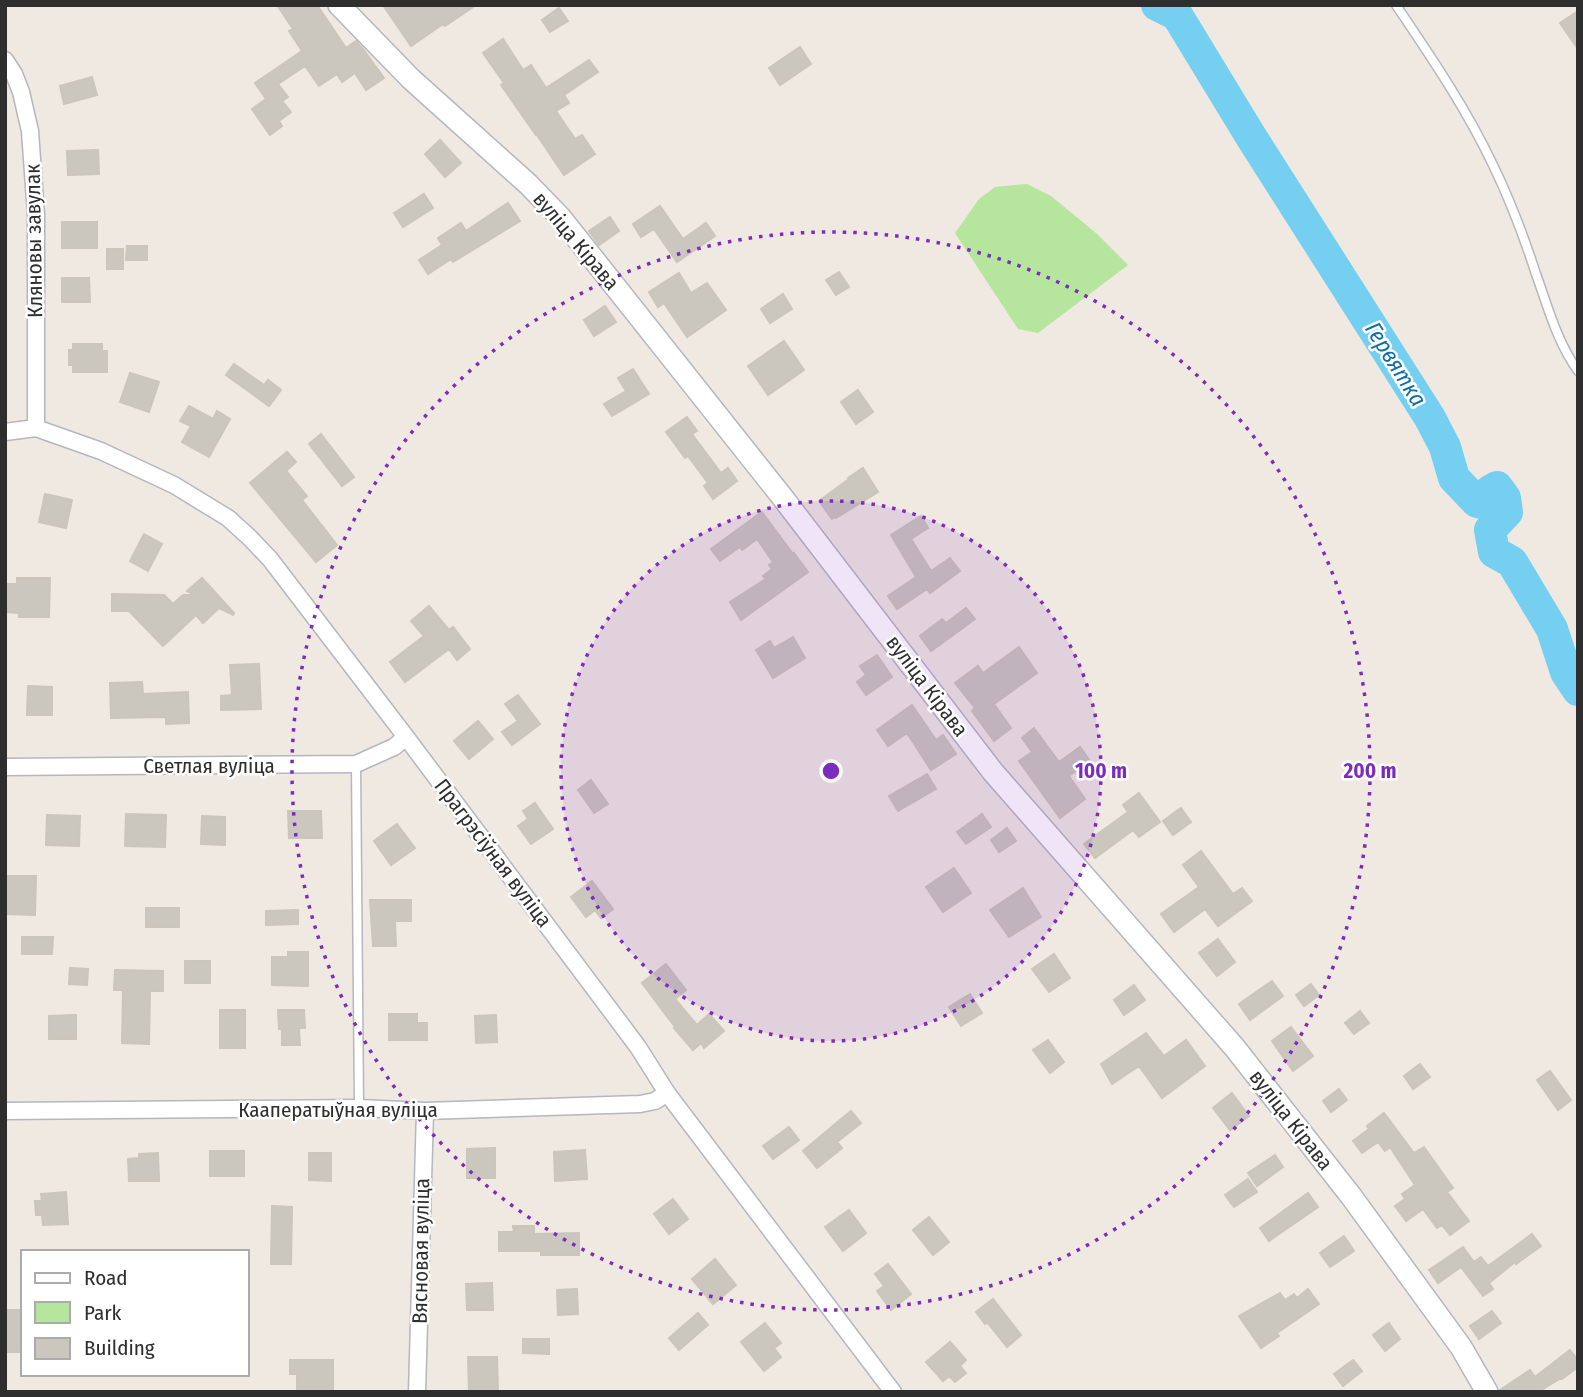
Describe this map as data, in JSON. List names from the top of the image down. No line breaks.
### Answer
{"streets":{"street":["Кляновы завулак","вуліца Кірава","Светлая вуліца","Прагрэсіўная вуліца","Кааператыўная вуліца","Вясновая вуліца"]},"crossings":[["Кляновы завулак","Прагрэсіўная вуліца"],["Светлая вуліца","Прагрэсіўная вуліца"],["Прагрэсіўная вуліца","Кааператыўная вуліца"],["Кааператыўная вуліца","Вясновая вуліца"]],"water":["Гервятка"],"legend":["Road","Park","Building"],"rings":["100 m","200 m"]}
